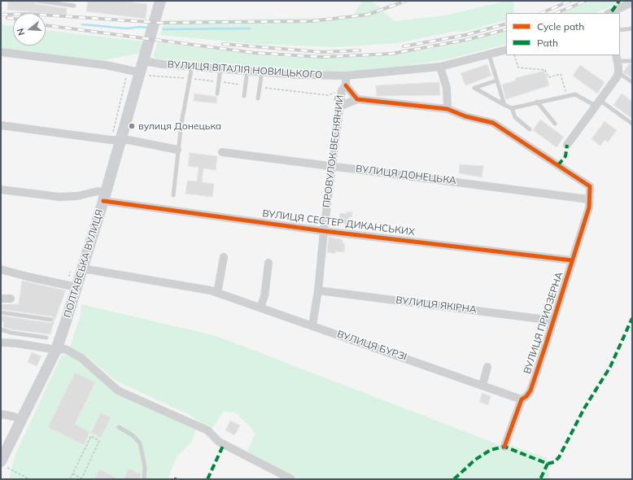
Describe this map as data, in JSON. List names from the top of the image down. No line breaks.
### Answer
{"streets":{"main road":["ПОЛТАВСЬКА ВУЛИЦЯ"],"street":["ВУЛИЦЯ ВІТАЛІЯ НОВИЦЬКОГО","ПРОВУЛОК ВЕСНЯНИЙ","ВУЛИЦЯ ДОНЕЦЬКА","ВУЛИЦЯ СЕСТЕР ДИКАНСЬКИХ","ВУЛИЦЯ ЯКІРНА","ВУЛИЦЯ ПРИОЗЕРНА","ВУЛИЦЯ БУРЗІ"]},"crossings":[["ВУЛИЦЯ ВІТАЛІЯ НОВИЦЬКОГО","ПРОВУЛОК ВЕСНЯНИЙ"],["ВУЛИЦЯ ВІТАЛІЯ НОВИЦЬКОГО","ПОЛТАВСЬКА ВУЛИЦЯ"],["ПРОВУЛОК ВЕСНЯНИЙ","ВУЛИЦЯ ДОНЕЦЬКА"],["ПРОВУЛОК ВЕСНЯНИЙ","ВУЛИЦЯ СЕСТЕР ДИКАНСЬКИХ"],["ПРОВУЛОК ВЕСНЯНИЙ","ВУЛИЦЯ ЯКІРНА"],["ПРОВУЛОК ВЕСНЯНИЙ","ВУЛИЦЯ БУРЗІ"],["ВУЛИЦЯ ДОНЕЦЬКА","ВУЛИЦЯ ПРИОЗЕРНА"],["ВУЛИЦЯ СЕСТЕР ДИКАНСЬКИХ","ПОЛТАВСЬКА ВУЛИЦЯ"],["ВУЛИЦЯ СЕСТЕР ДИКАНСЬКИХ","ВУЛИЦЯ ПРИОЗЕРНА"],["ПОЛТАВСЬКА ВУЛИЦЯ","ВУЛИЦЯ БУРЗІ"],["ВУЛИЦЯ ЯКІРНА","ВУЛИЦЯ ПРИОЗЕРНА"],["ВУЛИЦЯ ПРИОЗЕРНА","ВУЛИЦЯ БУРЗІ"]],"places":["вулиця Донецька"],"legend":["Cycle path","Path"],"north":"left"}
